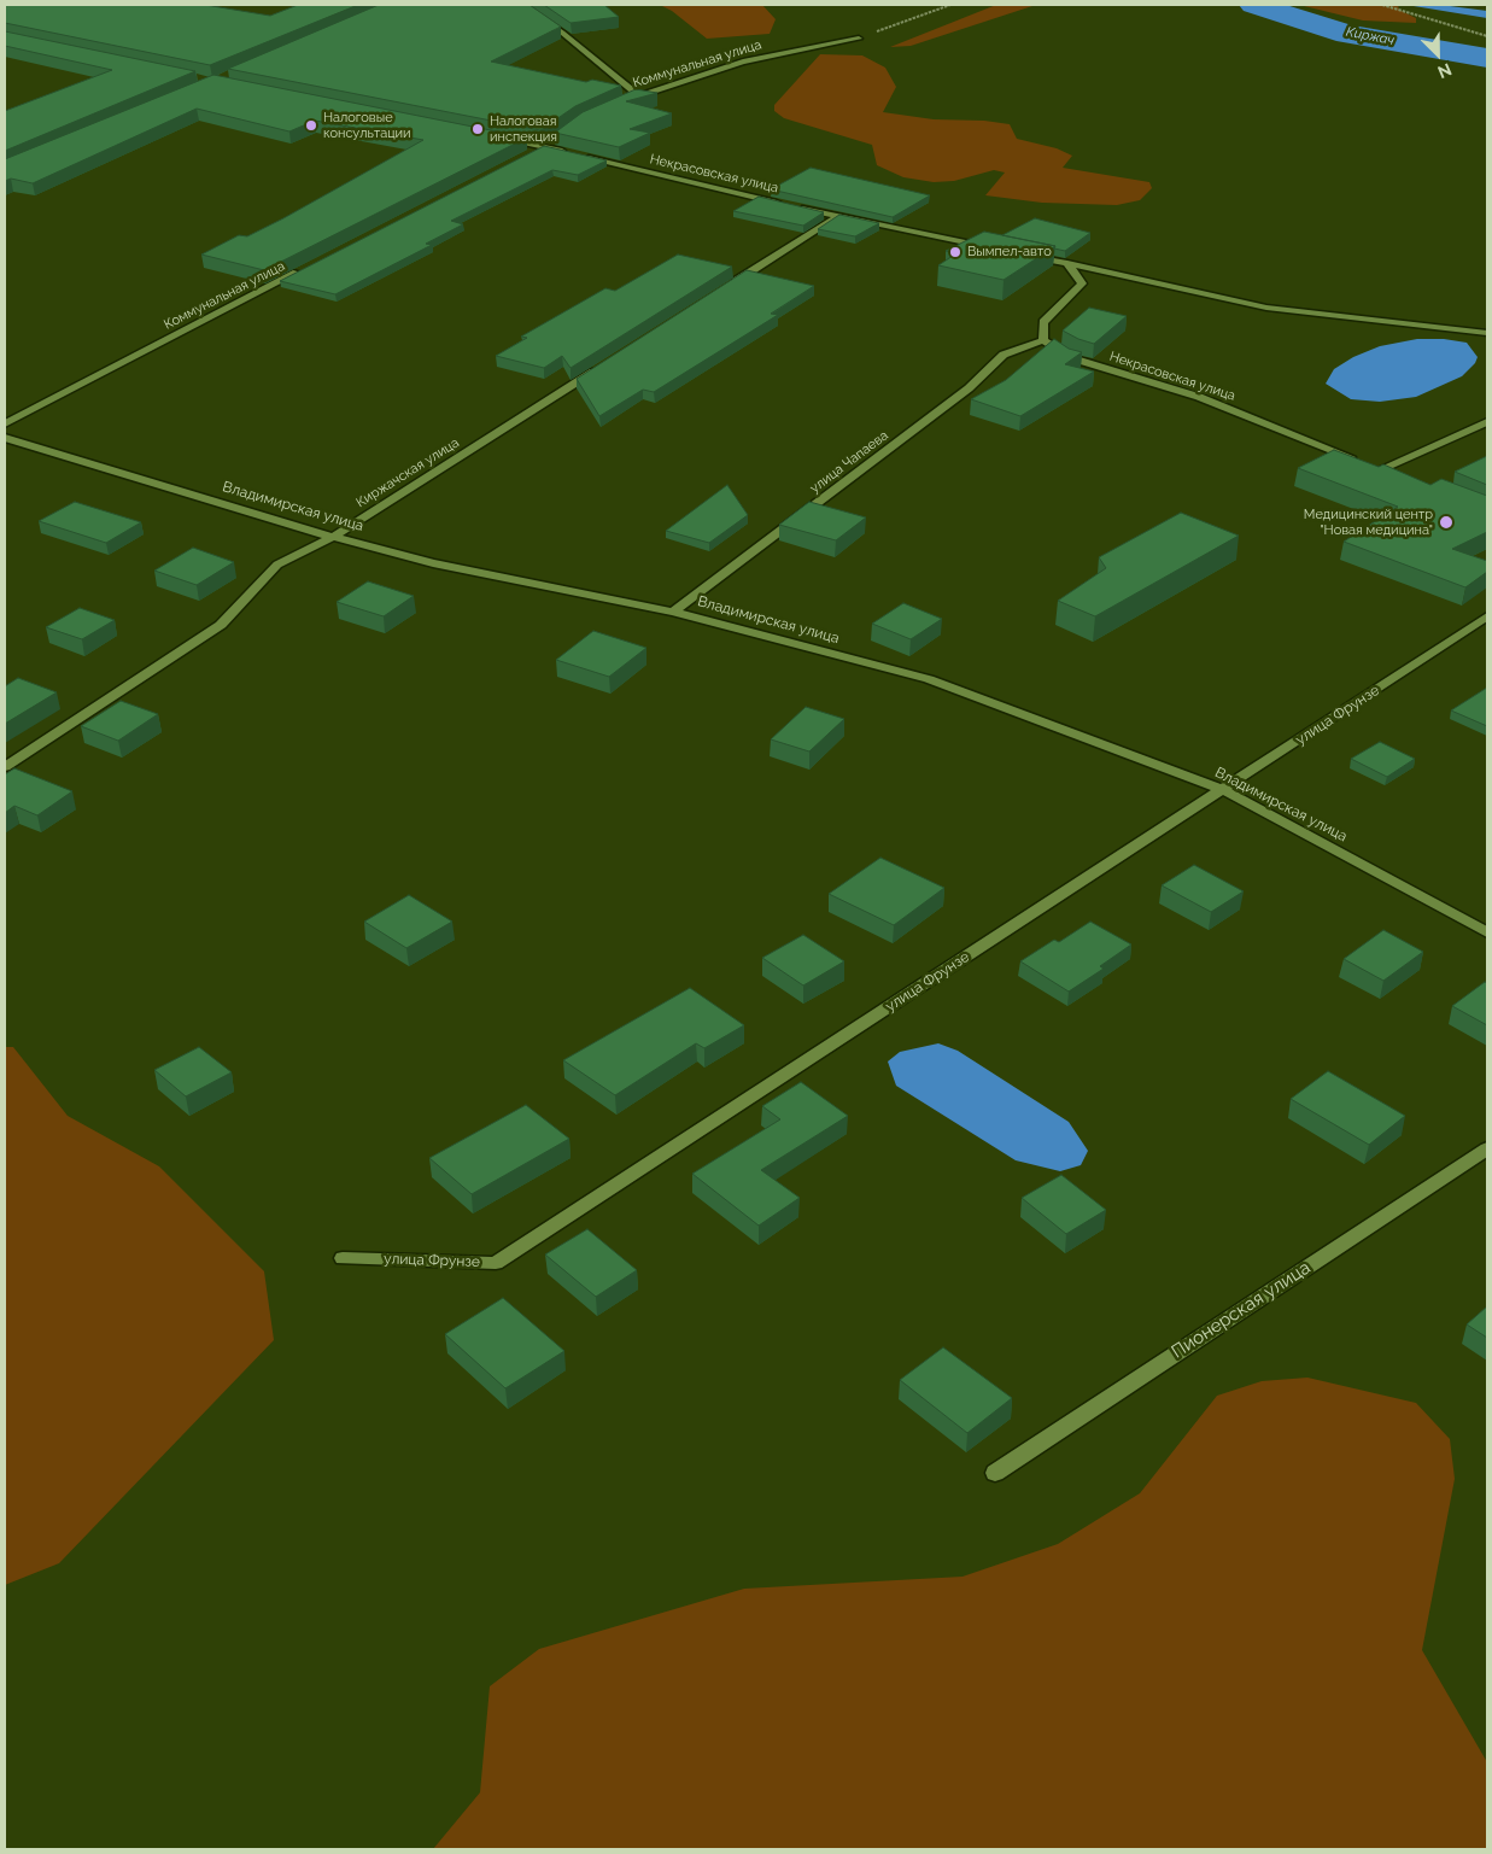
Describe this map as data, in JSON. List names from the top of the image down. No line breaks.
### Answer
{"streets":{"street":["Коммунальная улица","Некрасовская улица","улица Чапаева","Киржачская улица","Владимирская улица","улица Фрунзе","Пионерская улица"]},"crossings":[["Некрасовская улица","улица Чапаева"],["улица Чапаева","Владимирская улица"],["Киржачская улица","Владимирская улица"],["Владимирская улица","улица Фрунзе"]],"water":["Киржач"],"places":["Налоговые консультации","Налоговая инспекция","Вымпел-авто","Медицинский центр \"Новая медицина\""],"north":"bottom right"}
